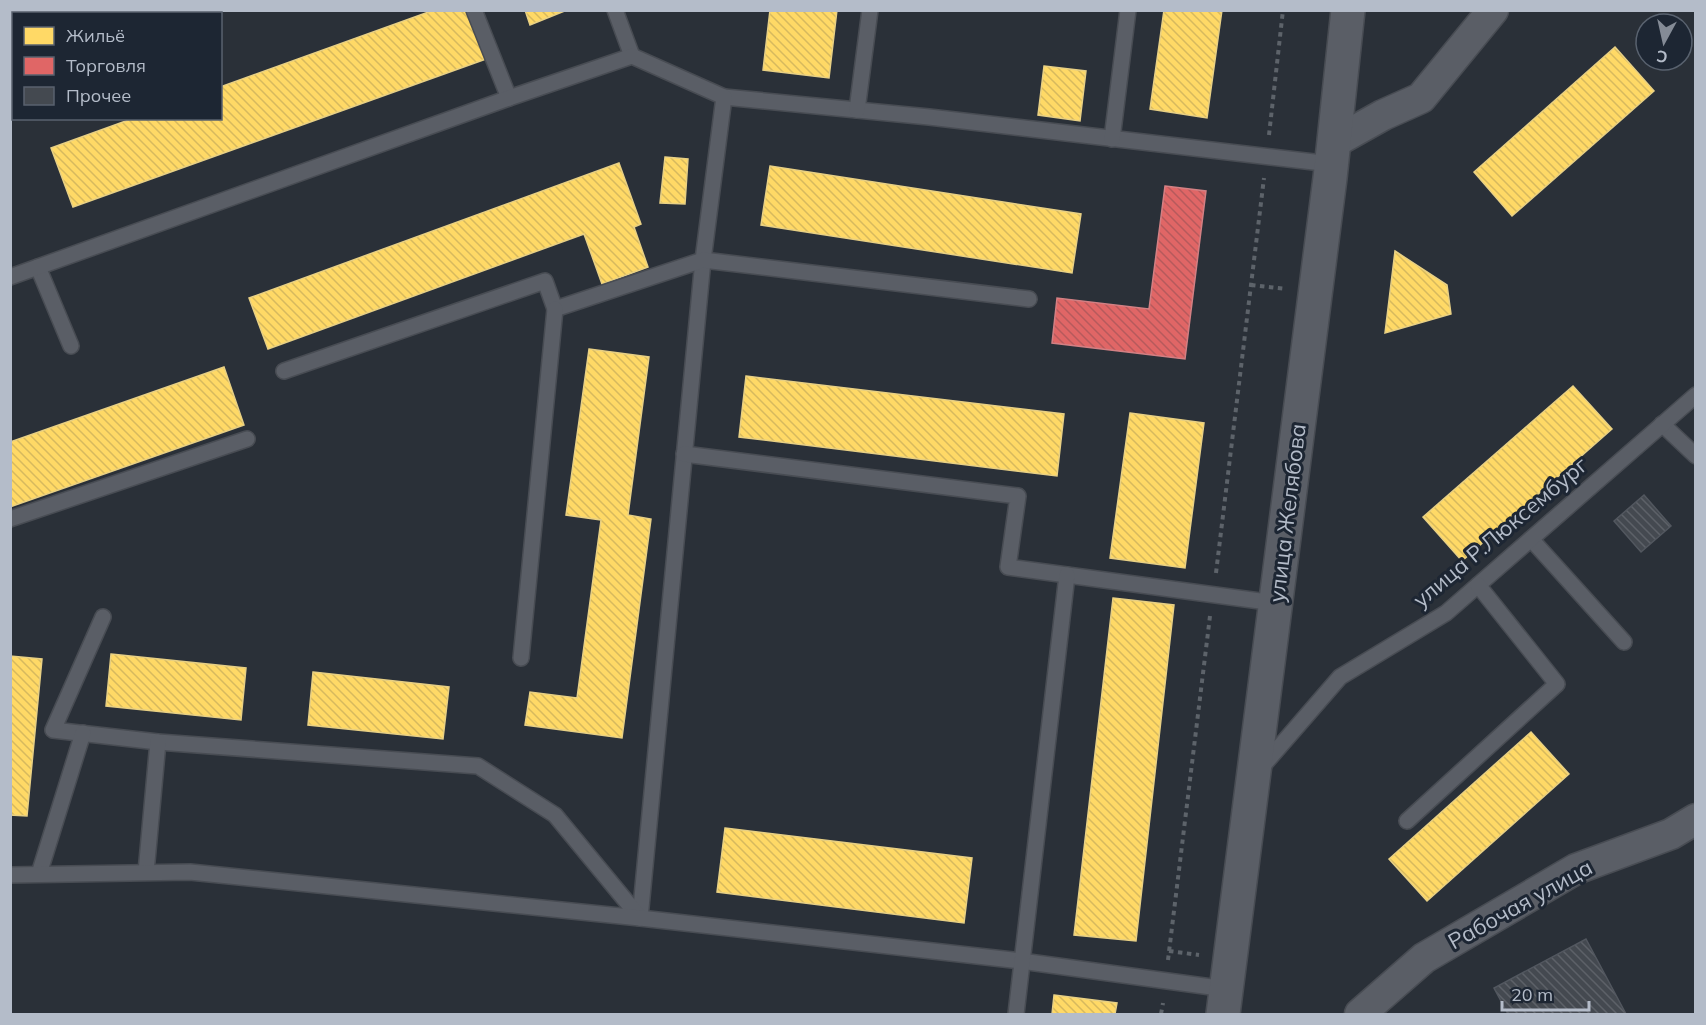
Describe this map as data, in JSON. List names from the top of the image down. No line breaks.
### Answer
{"streets":{"street":["улица Желябова","Рабочая улица"],"lane":["улица Р.Люксембург"]},"crossings":[["улица Желябова","улица Р.Люксембург"]],"legend":["Жильё","Торговля","Прочее"],"scale_bar":"20 m","north":"bottom"}
